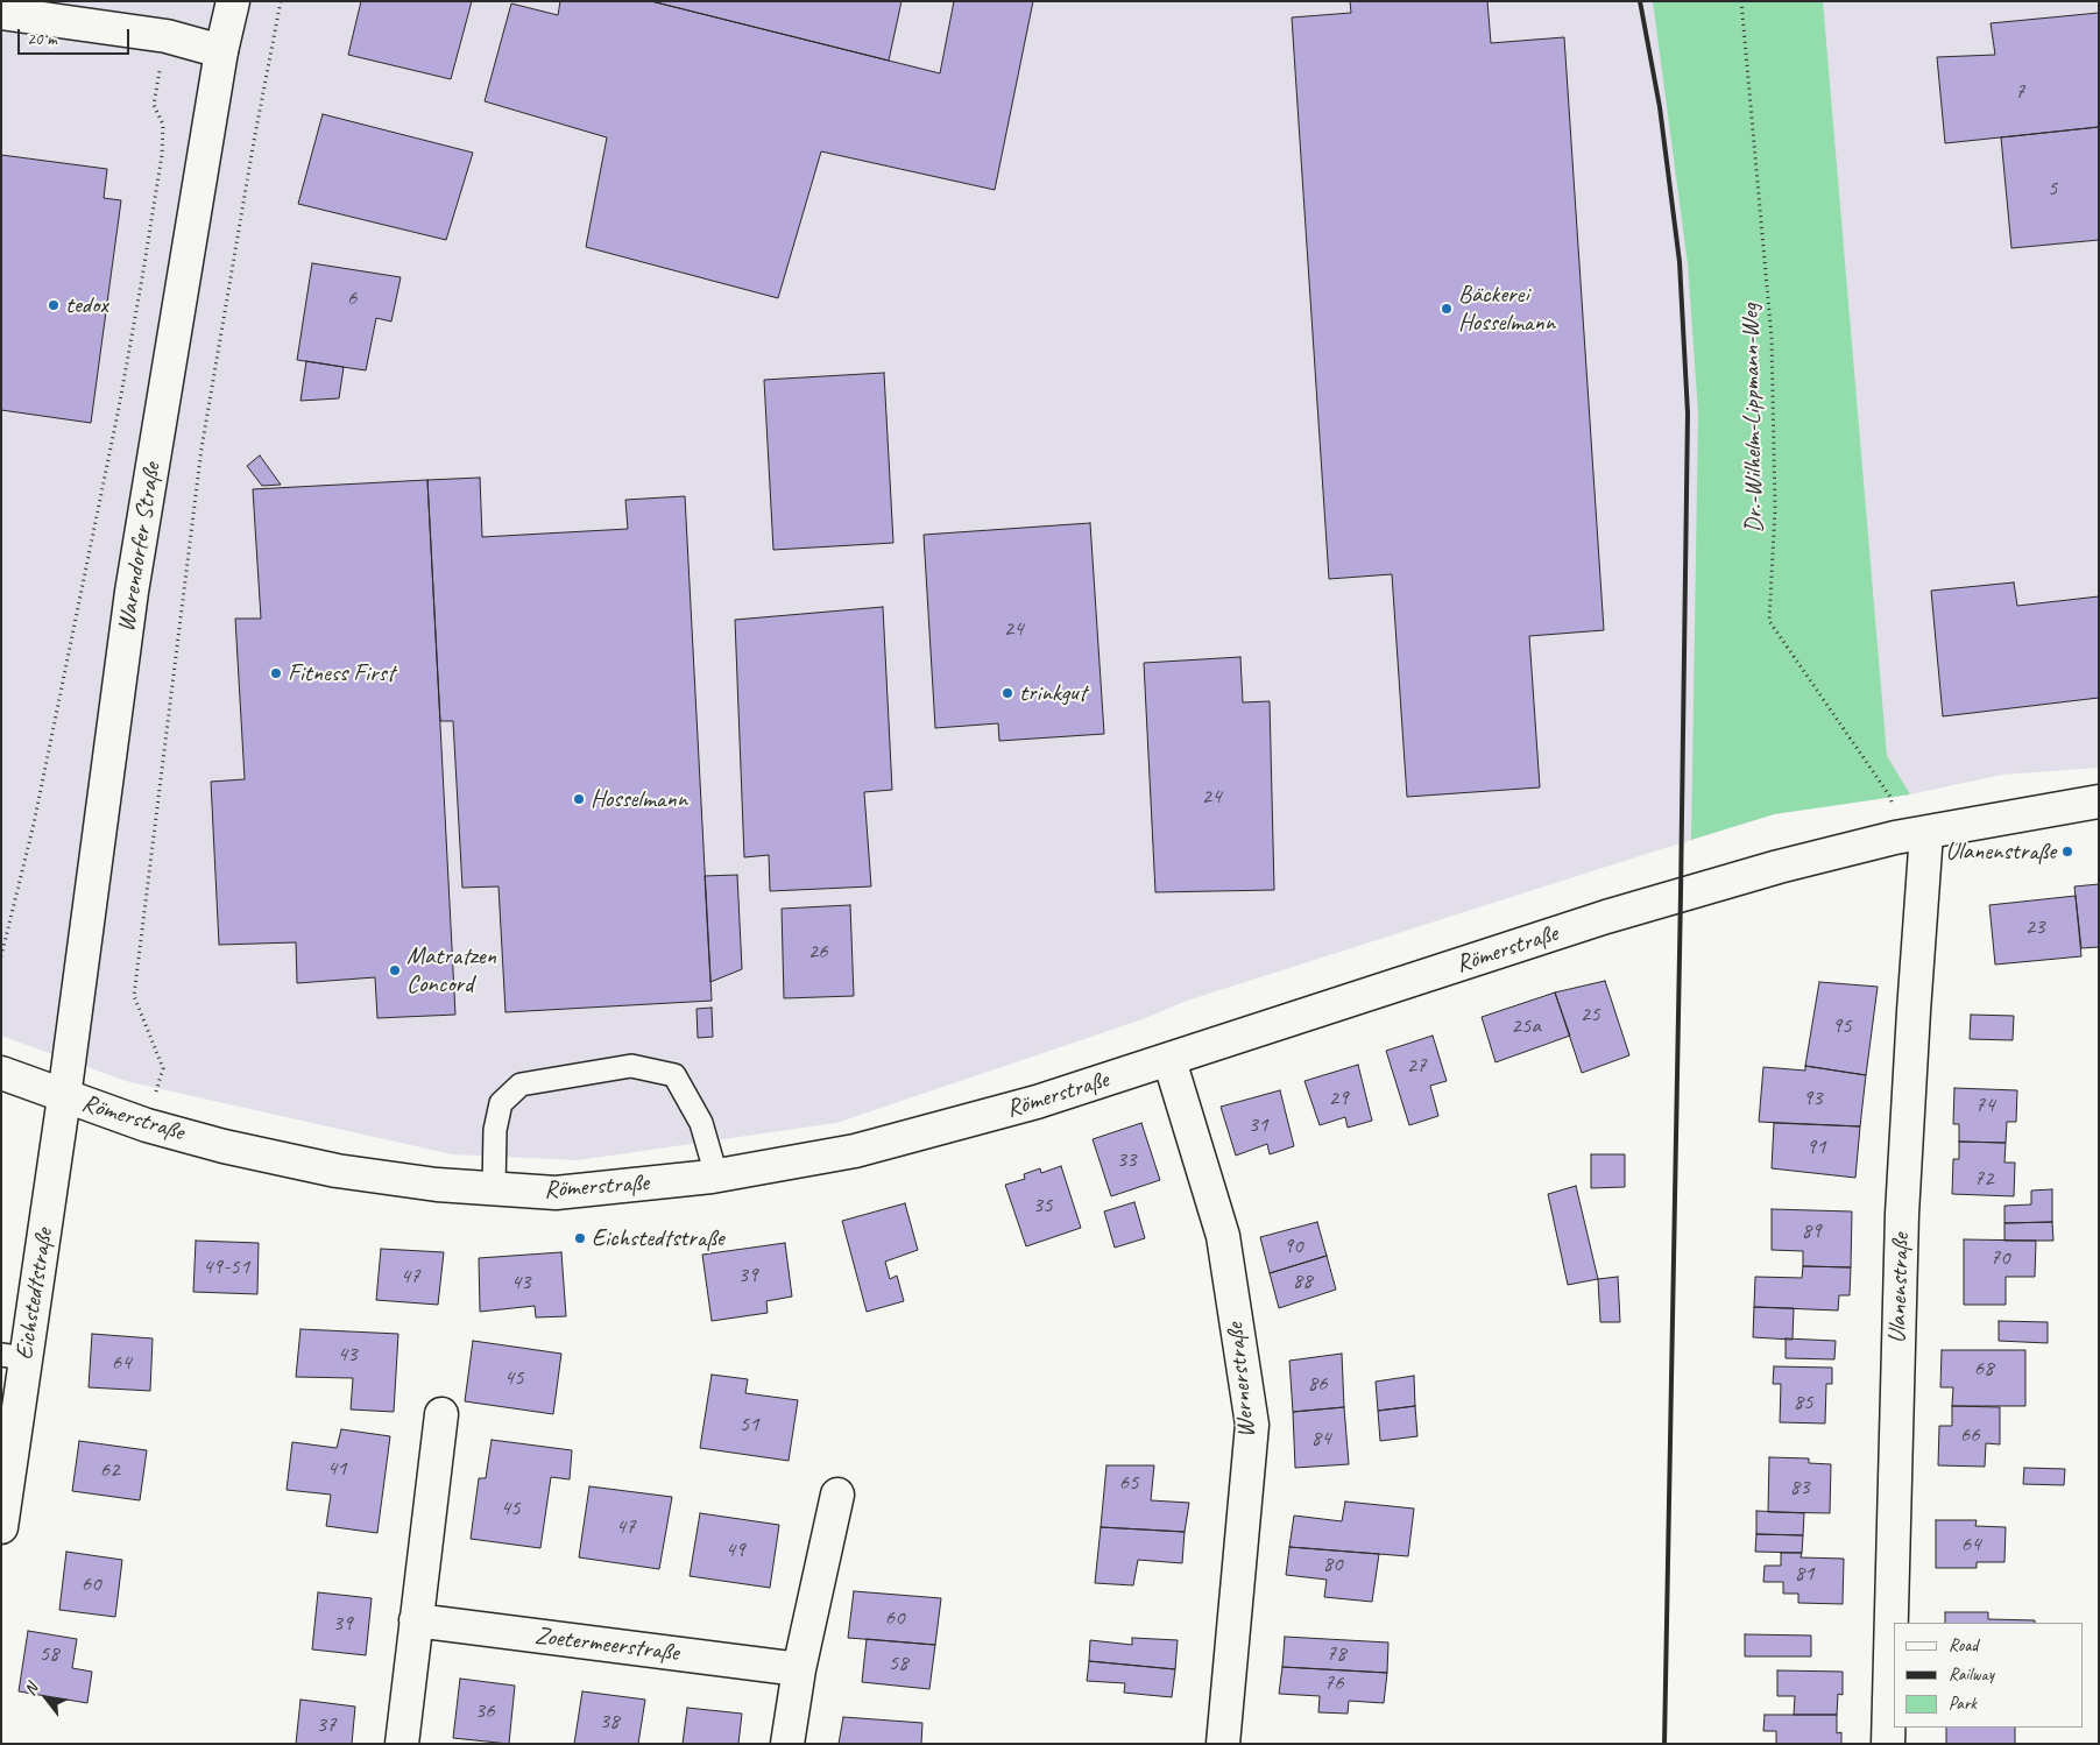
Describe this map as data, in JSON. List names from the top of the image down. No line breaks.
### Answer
{"streets":{"street":["Warendorfer Straße","Römerstraße","Ulanenstraße","Eichstedtstraße","Wernerstraße","Zoetermeerstraße"],"path":["Dr.-Wilhelm-Lippmann-Weg"]},"crossings":[["Warendorfer Straße","Römerstraße"],["Warendorfer Straße","Eichstedtstraße"],["Römerstraße","Ulanenstraße"],["Römerstraße","Eichstedtstraße"],["Römerstraße","Wernerstraße"]],"places":["tedox","Bäckerei Hosselmann","Fitness First","trinkgut","Hosselmann","Ulanenstraße","Matratzen Concord","Eichstedtstraße"],"house_numbers":["7","5","6","24","24","23","26","25","25a","95","27","29","93","74","31","91","33","72","35","89","90","70","49-51","39","47","88","43","43","64","68","45","86","85","51","66","84","41","62","65","83","45","47","64","49","80","81","60","60","39","58","78","58","76","36","38","37"],"legend":["Road","Railway","Park"],"scale_bar":"20 m","north":"top left"}
